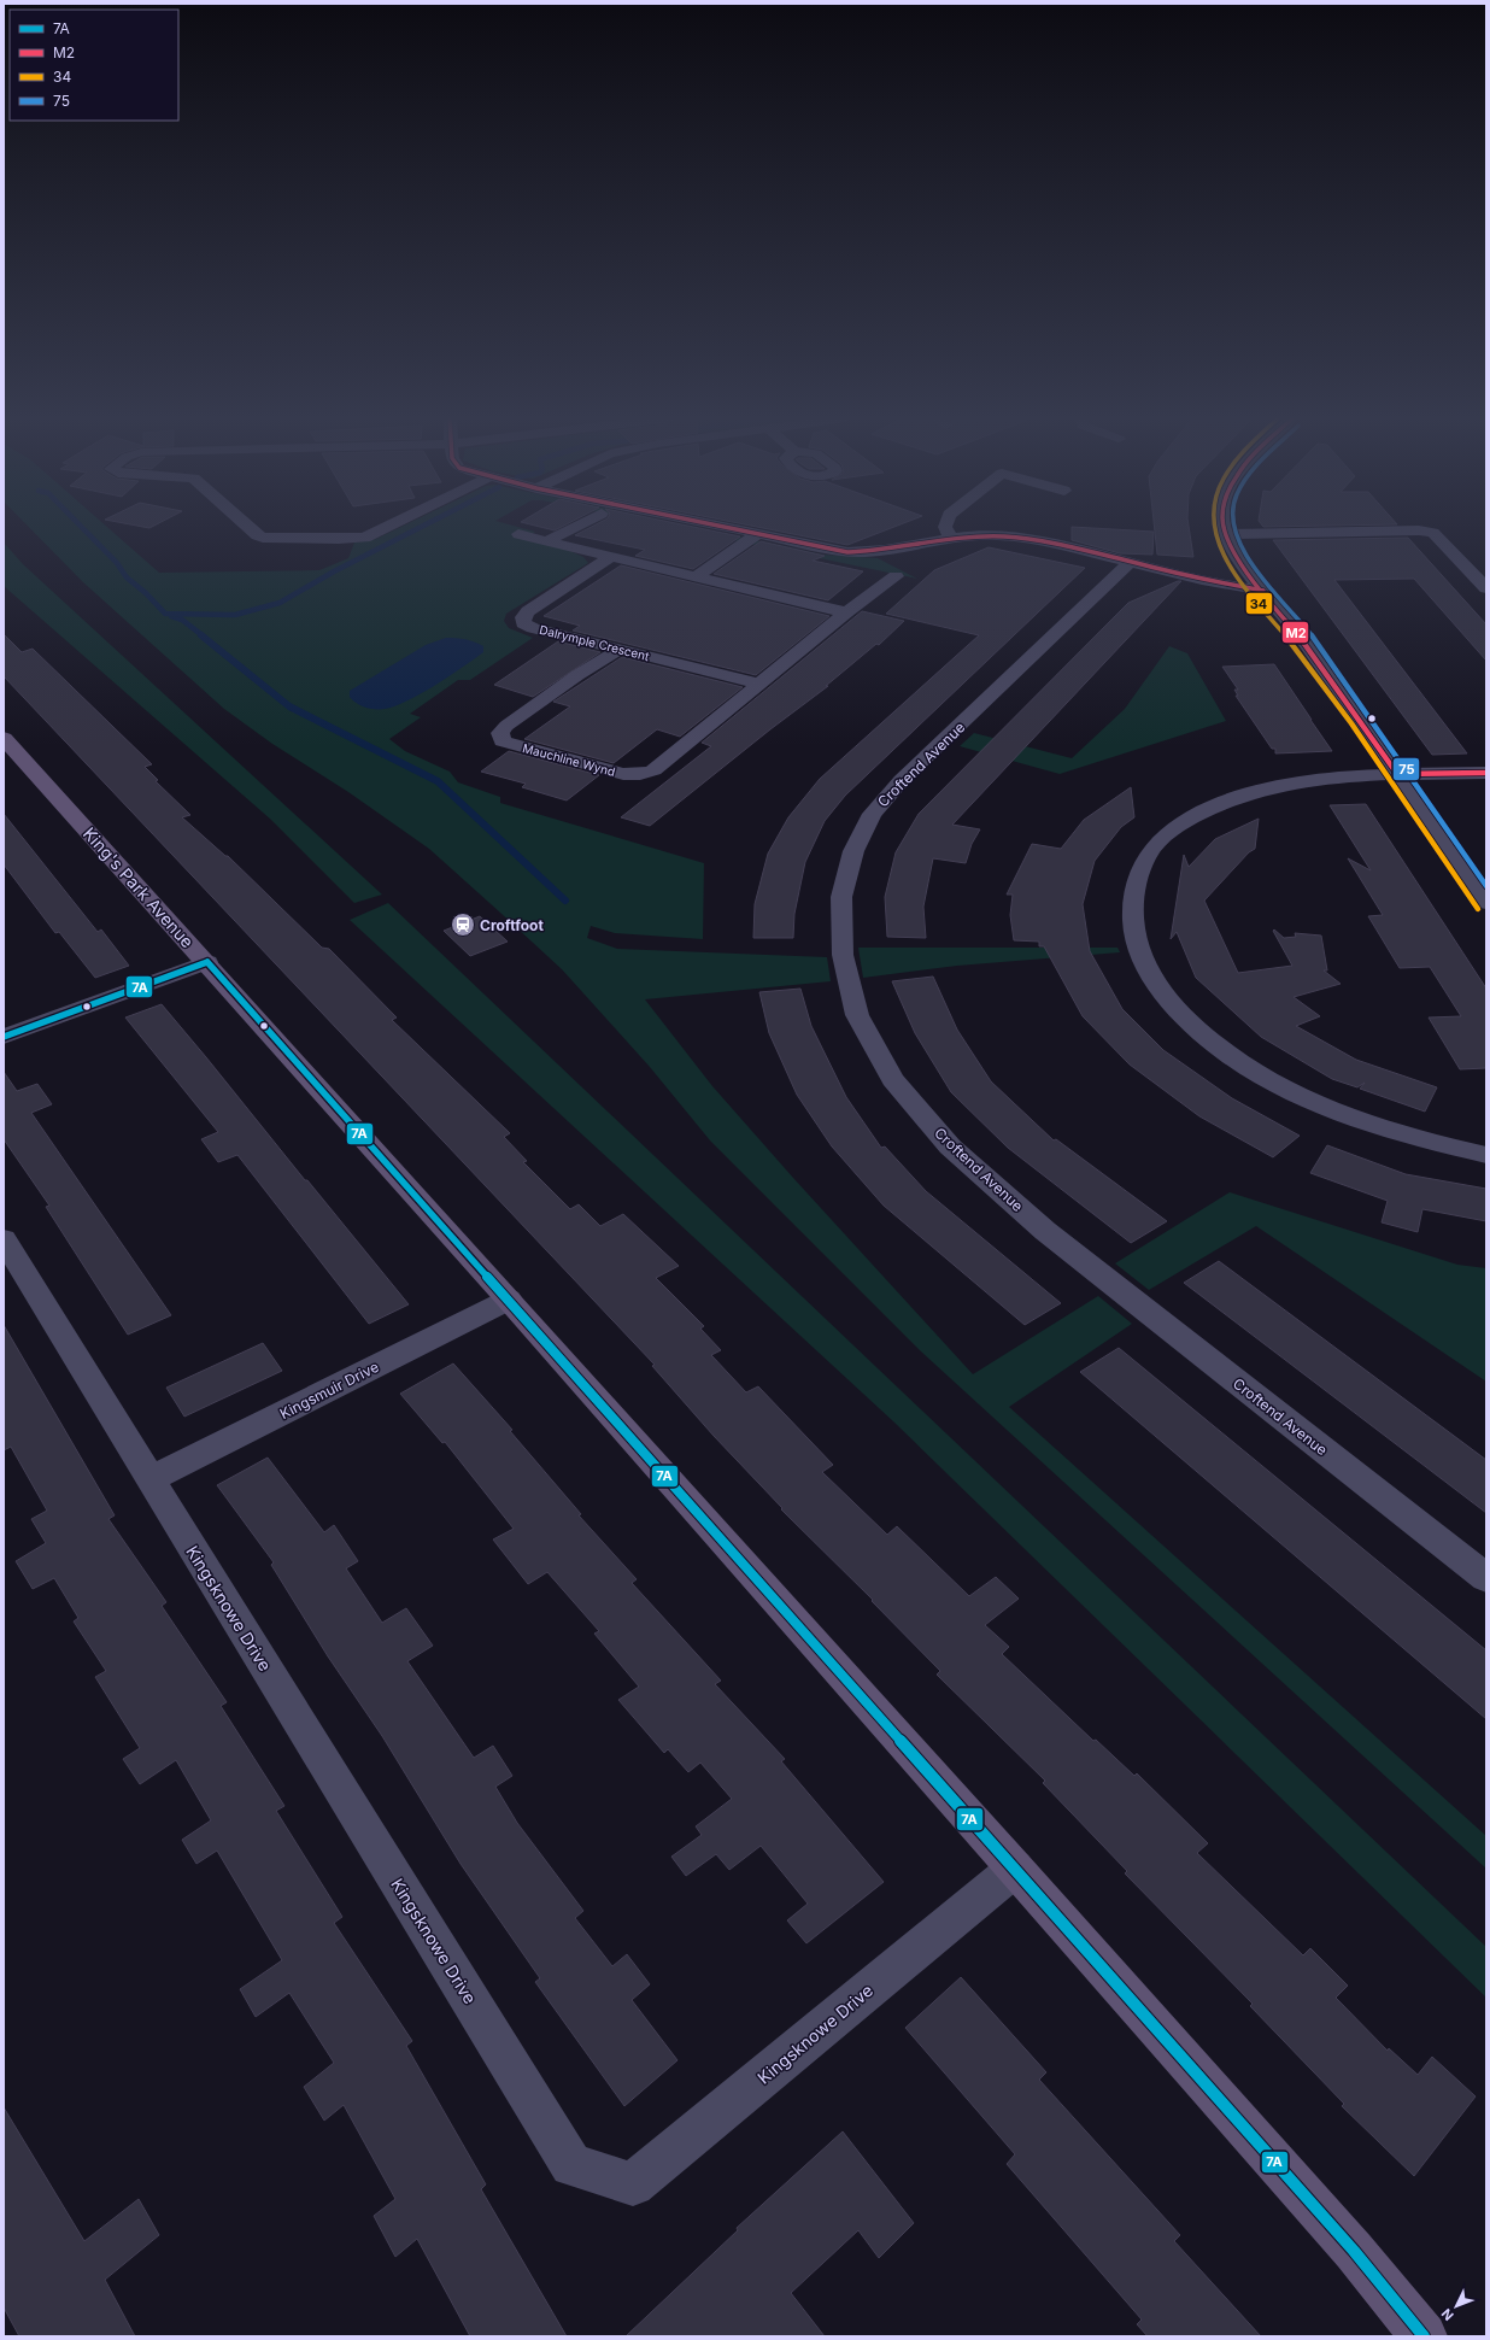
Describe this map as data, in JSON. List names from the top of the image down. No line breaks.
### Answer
{"streets":{"main road":["King's Park Avenue"],"street":["Dalrymple Crescent","Mauchline Wynd","Croftend Avenue","Kingsmuir Drive","Kingsknowe Drive"]},"crossings":[["Dalrymple Crescent","Mauchline Wynd"],["King's Park Avenue","Kingsmuir Drive"],["King's Park Avenue","Kingsknowe Drive"],["Kingsmuir Drive","Kingsknowe Drive"]],"places":{"station":["Croftfoot"]},"lines":["transit line M2","transit line 34","transit line 75","transit line 7A"],"legend":["7A","M2","34","75"],"north":"bottom left"}
